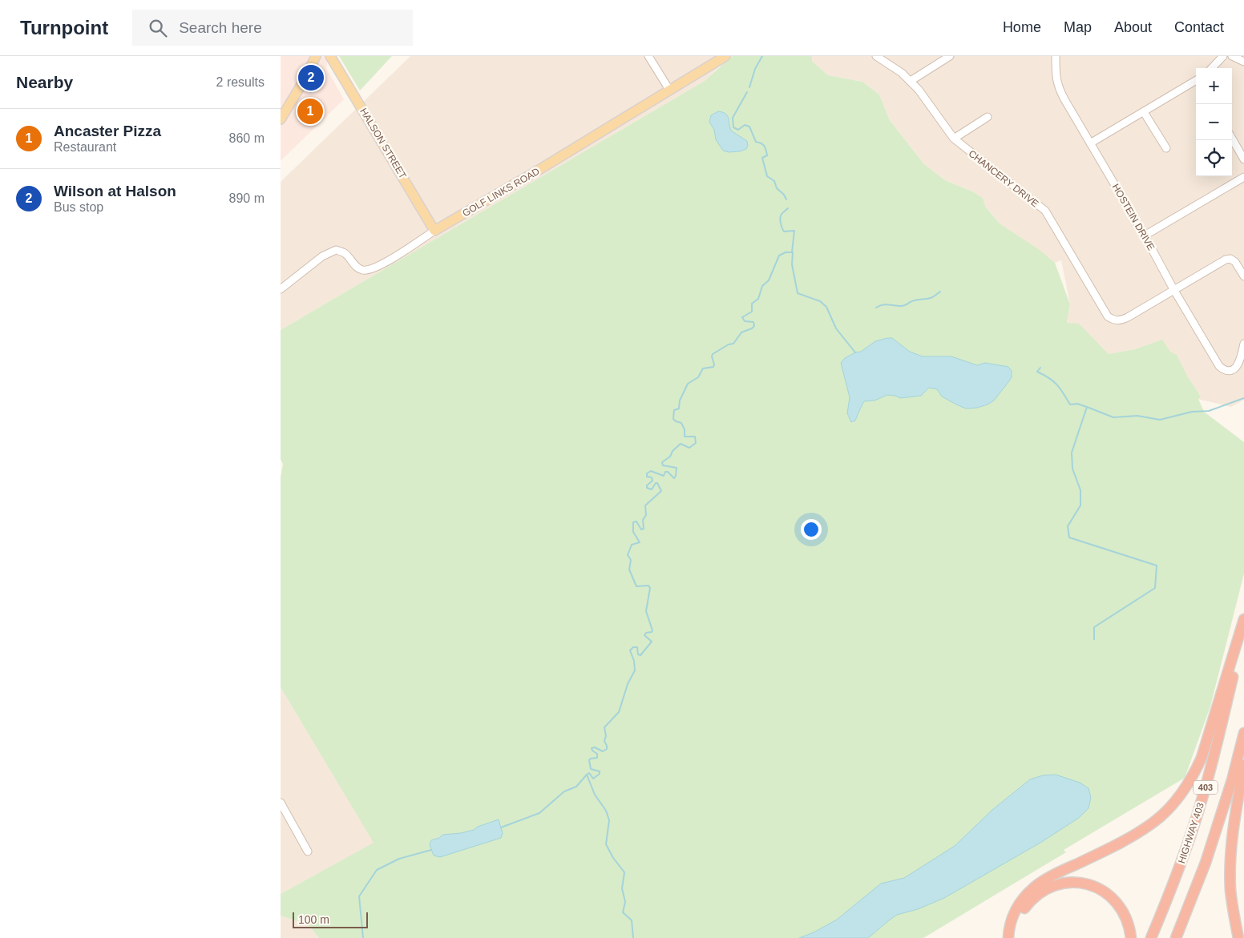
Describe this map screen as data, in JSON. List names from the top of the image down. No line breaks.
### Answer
{"streets":{"highway":["403","HIGHWAY 403"],"main road":["HALSON STREET","GOLF LINKS ROAD"],"street":["CHANCERY DRIVE","HOSTEIN DRIVE"]},"crossings":[["HALSON STREET","GOLF LINKS ROAD"],["CHANCERY DRIVE","HOSTEIN DRIVE"]],"scale_bar":"100 m","page":{"header":"Turnpoint","search":"Search here","nav":["Home","Map","About","Contact"],"heading":["Nearby","2 results"],"pins":["2","1"],"map_buttons":["+","−"],"list":[{"mark":"1","name":"Ancaster Pizza","note":"Restaurant","value":"860 m"},{"mark":"2","name":"Wilson at Halson","note":"Bus stop","value":"890 m"}],"scale":"100 m"}}
